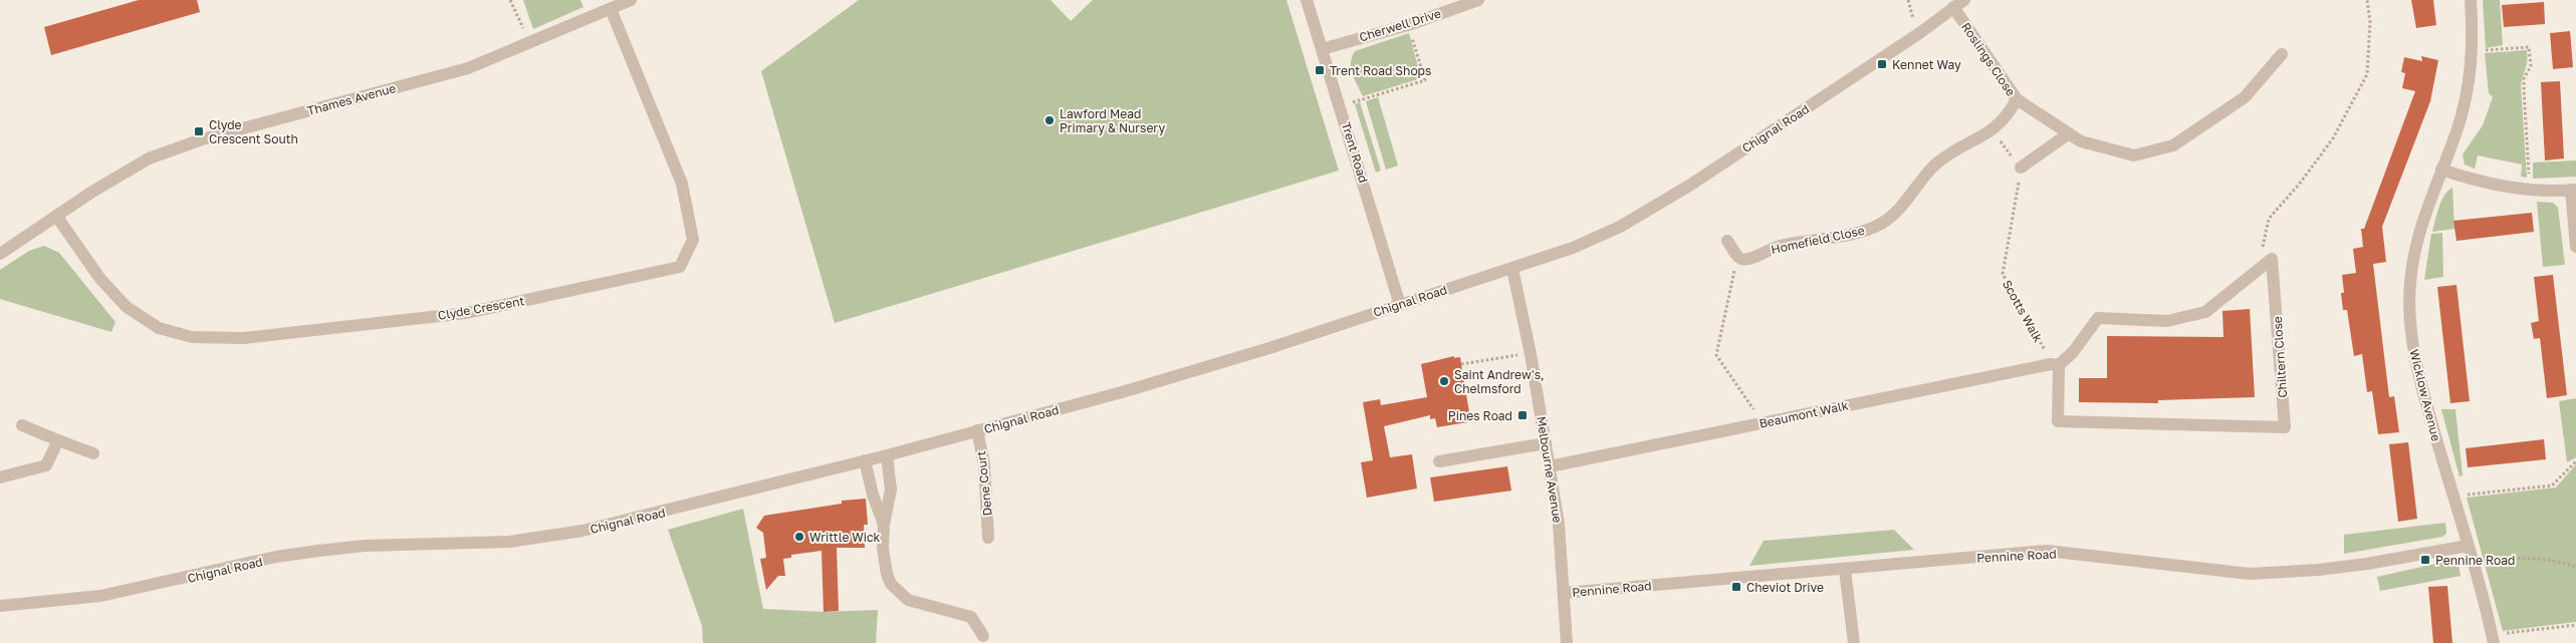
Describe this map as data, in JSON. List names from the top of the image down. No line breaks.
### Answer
{"streets":{"street":["Cherwell Drive","Roslings Close","Thames Avenue","Chignal Road","Trent Road","Homefield Close","Clyde Crescent","Chiltern Close","Wicklow Avenue","Beaumont Walk","Melbourne Avenue","Dene Court","Pennine Road"],"path":["Scotts Walk"]},"crossings":[["Cherwell Drive","Trent Road"],["Roslings Close","Chignal Road"],["Roslings Close","Homefield Close"],["Thames Avenue","Clyde Crescent"],["Chignal Road","Trent Road"],["Chignal Road","Melbourne Avenue"],["Chignal Road","Dene Court"],["Scotts Walk","Chiltern Close"],["Scotts Walk","Beaumont Walk"],["Chiltern Close","Beaumont Walk"],["Wicklow Avenue","Pennine Road"],["Beaumont Walk","Melbourne Avenue"],["Melbourne Avenue","Pennine Road"]],"places":{"transit":["Kennet Way","Trent Road Shops","Clyde Crescent South","Pines Road","Pennine Road","Cheviot Drive"],"other":["Lawford Mead Primary & Nursery","Saint Andrew's, Chelmsford","Writtle Wick"]}}
